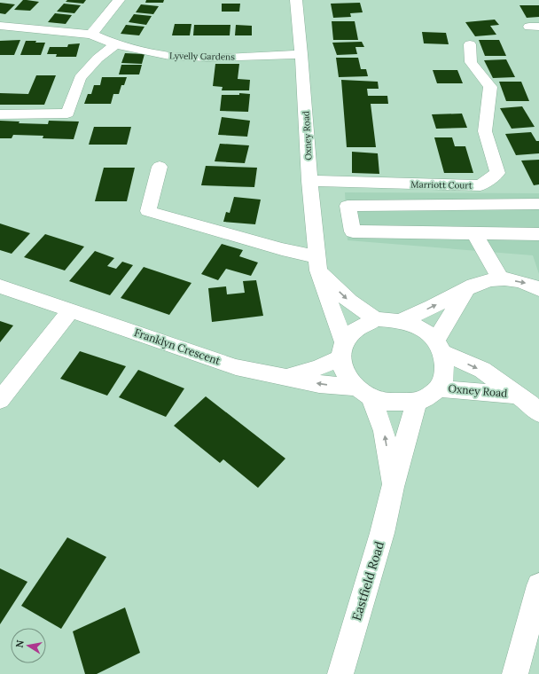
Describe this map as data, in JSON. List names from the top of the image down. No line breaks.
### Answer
{"streets":{"street":["Lyvelly Gardens","Oxney Road","Marriott Court","Franklyn Crescent","Eastfield Road"]},"crossings":[["Lyvelly Gardens","Oxney Road"],["Oxney Road","Marriott Court"],["Oxney Road","Franklyn Crescent"],["Oxney Road","Eastfield Road"],["Franklyn Crescent","Eastfield Road"]],"north":"left"}
